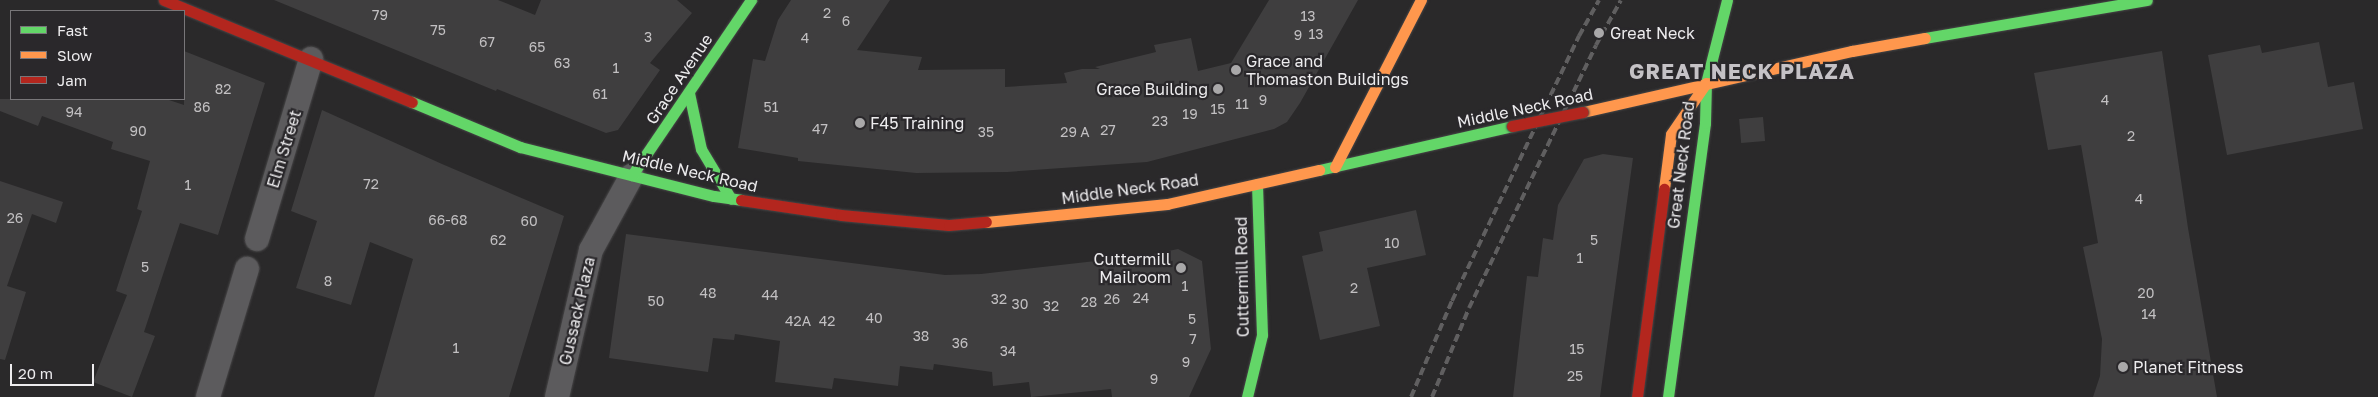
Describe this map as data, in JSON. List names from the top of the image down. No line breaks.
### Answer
{"streets":{"main road":["Grace Avenue","Middle Neck Road","Great Neck Road","Cuttermill Road"],"street":["Elm Street","Gussack Plaza"]},"crossings":[["Grace Avenue","Middle Neck Road"],["Grace Avenue","Gussack Plaza"],["Middle Neck Road","Elm Street"],["Middle Neck Road","Great Neck Road"],["Middle Neck Road","Cuttermill Road"],["Middle Neck Road","Gussack Plaza"]],"districts":["GREAT NECK PLAZA"],"places":["Great Neck","Grace and Thomaston Buildings","Grace Building","F45 Training","Cuttermill Mailroom","Planet Fitness"],"house_numbers":["2","79","13","6","75","13","9","3","4","67","65","63","1","82","61","9","4","11","86","51","15","94","19","23","47","27","90","35","29 A","2","72","1","4","26","66-68","60","62","5","10","1","5","8","1","2","48","20","44","24","32","26","50","28","30","32","14","40","5","42A","42","38","7","36","1","15","34","9","25","9"],"legend":["Fast","Slow","Jam"],"scale_bar":"20 m"}
